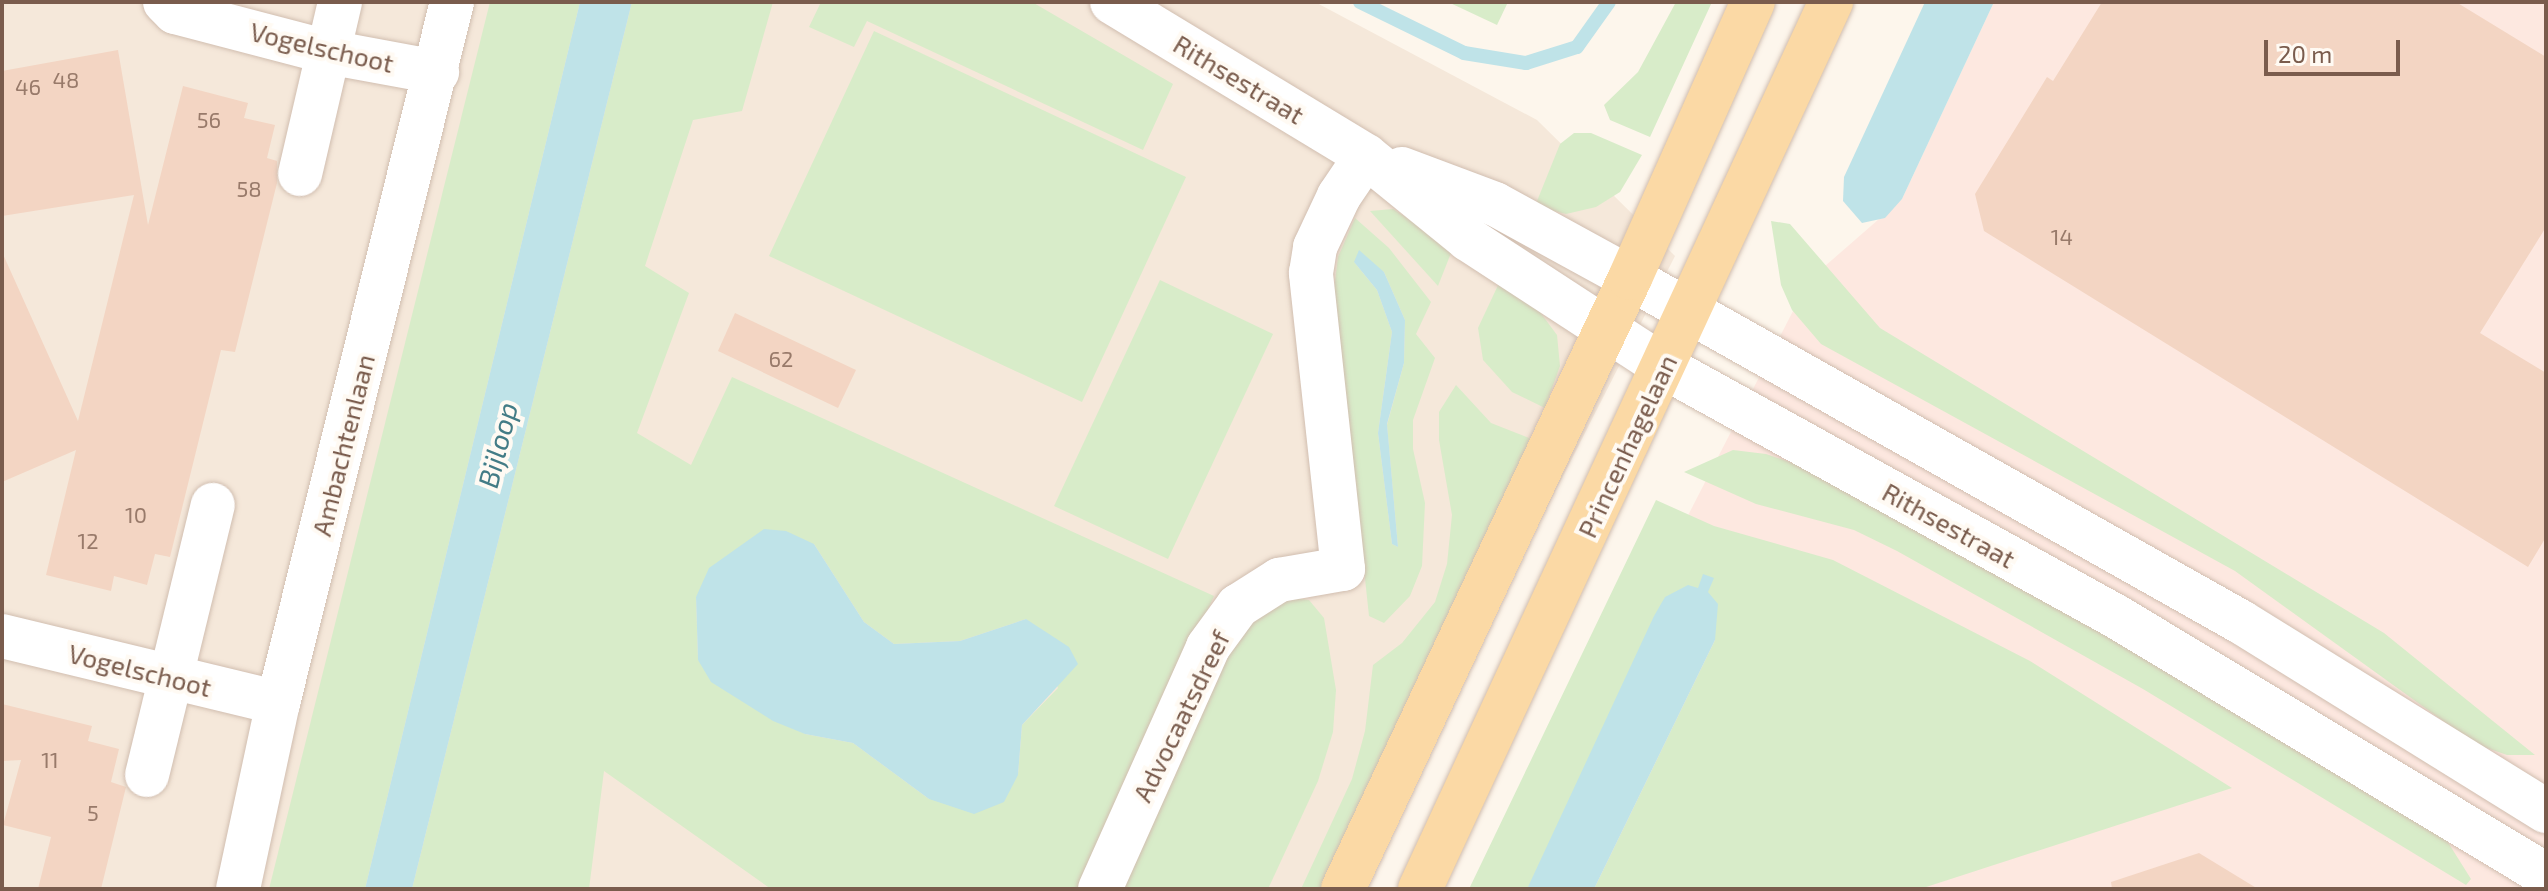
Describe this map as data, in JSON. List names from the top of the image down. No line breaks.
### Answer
{"streets":{"main road":["Princenhagelaan"],"street":["Vogelschoot","Rithsestraat","Ambachtenlaan","Advocaatsdreef"]},"crossings":[["Vogelschoot","Ambachtenlaan"],["Rithsestraat","Princenhagelaan"],["Rithsestraat","Advocaatsdreef"]],"water":["Bijloop"],"house_numbers":["48","46","56","58","14","62","10","12","11","5"],"scale_bar":"20 m"}
